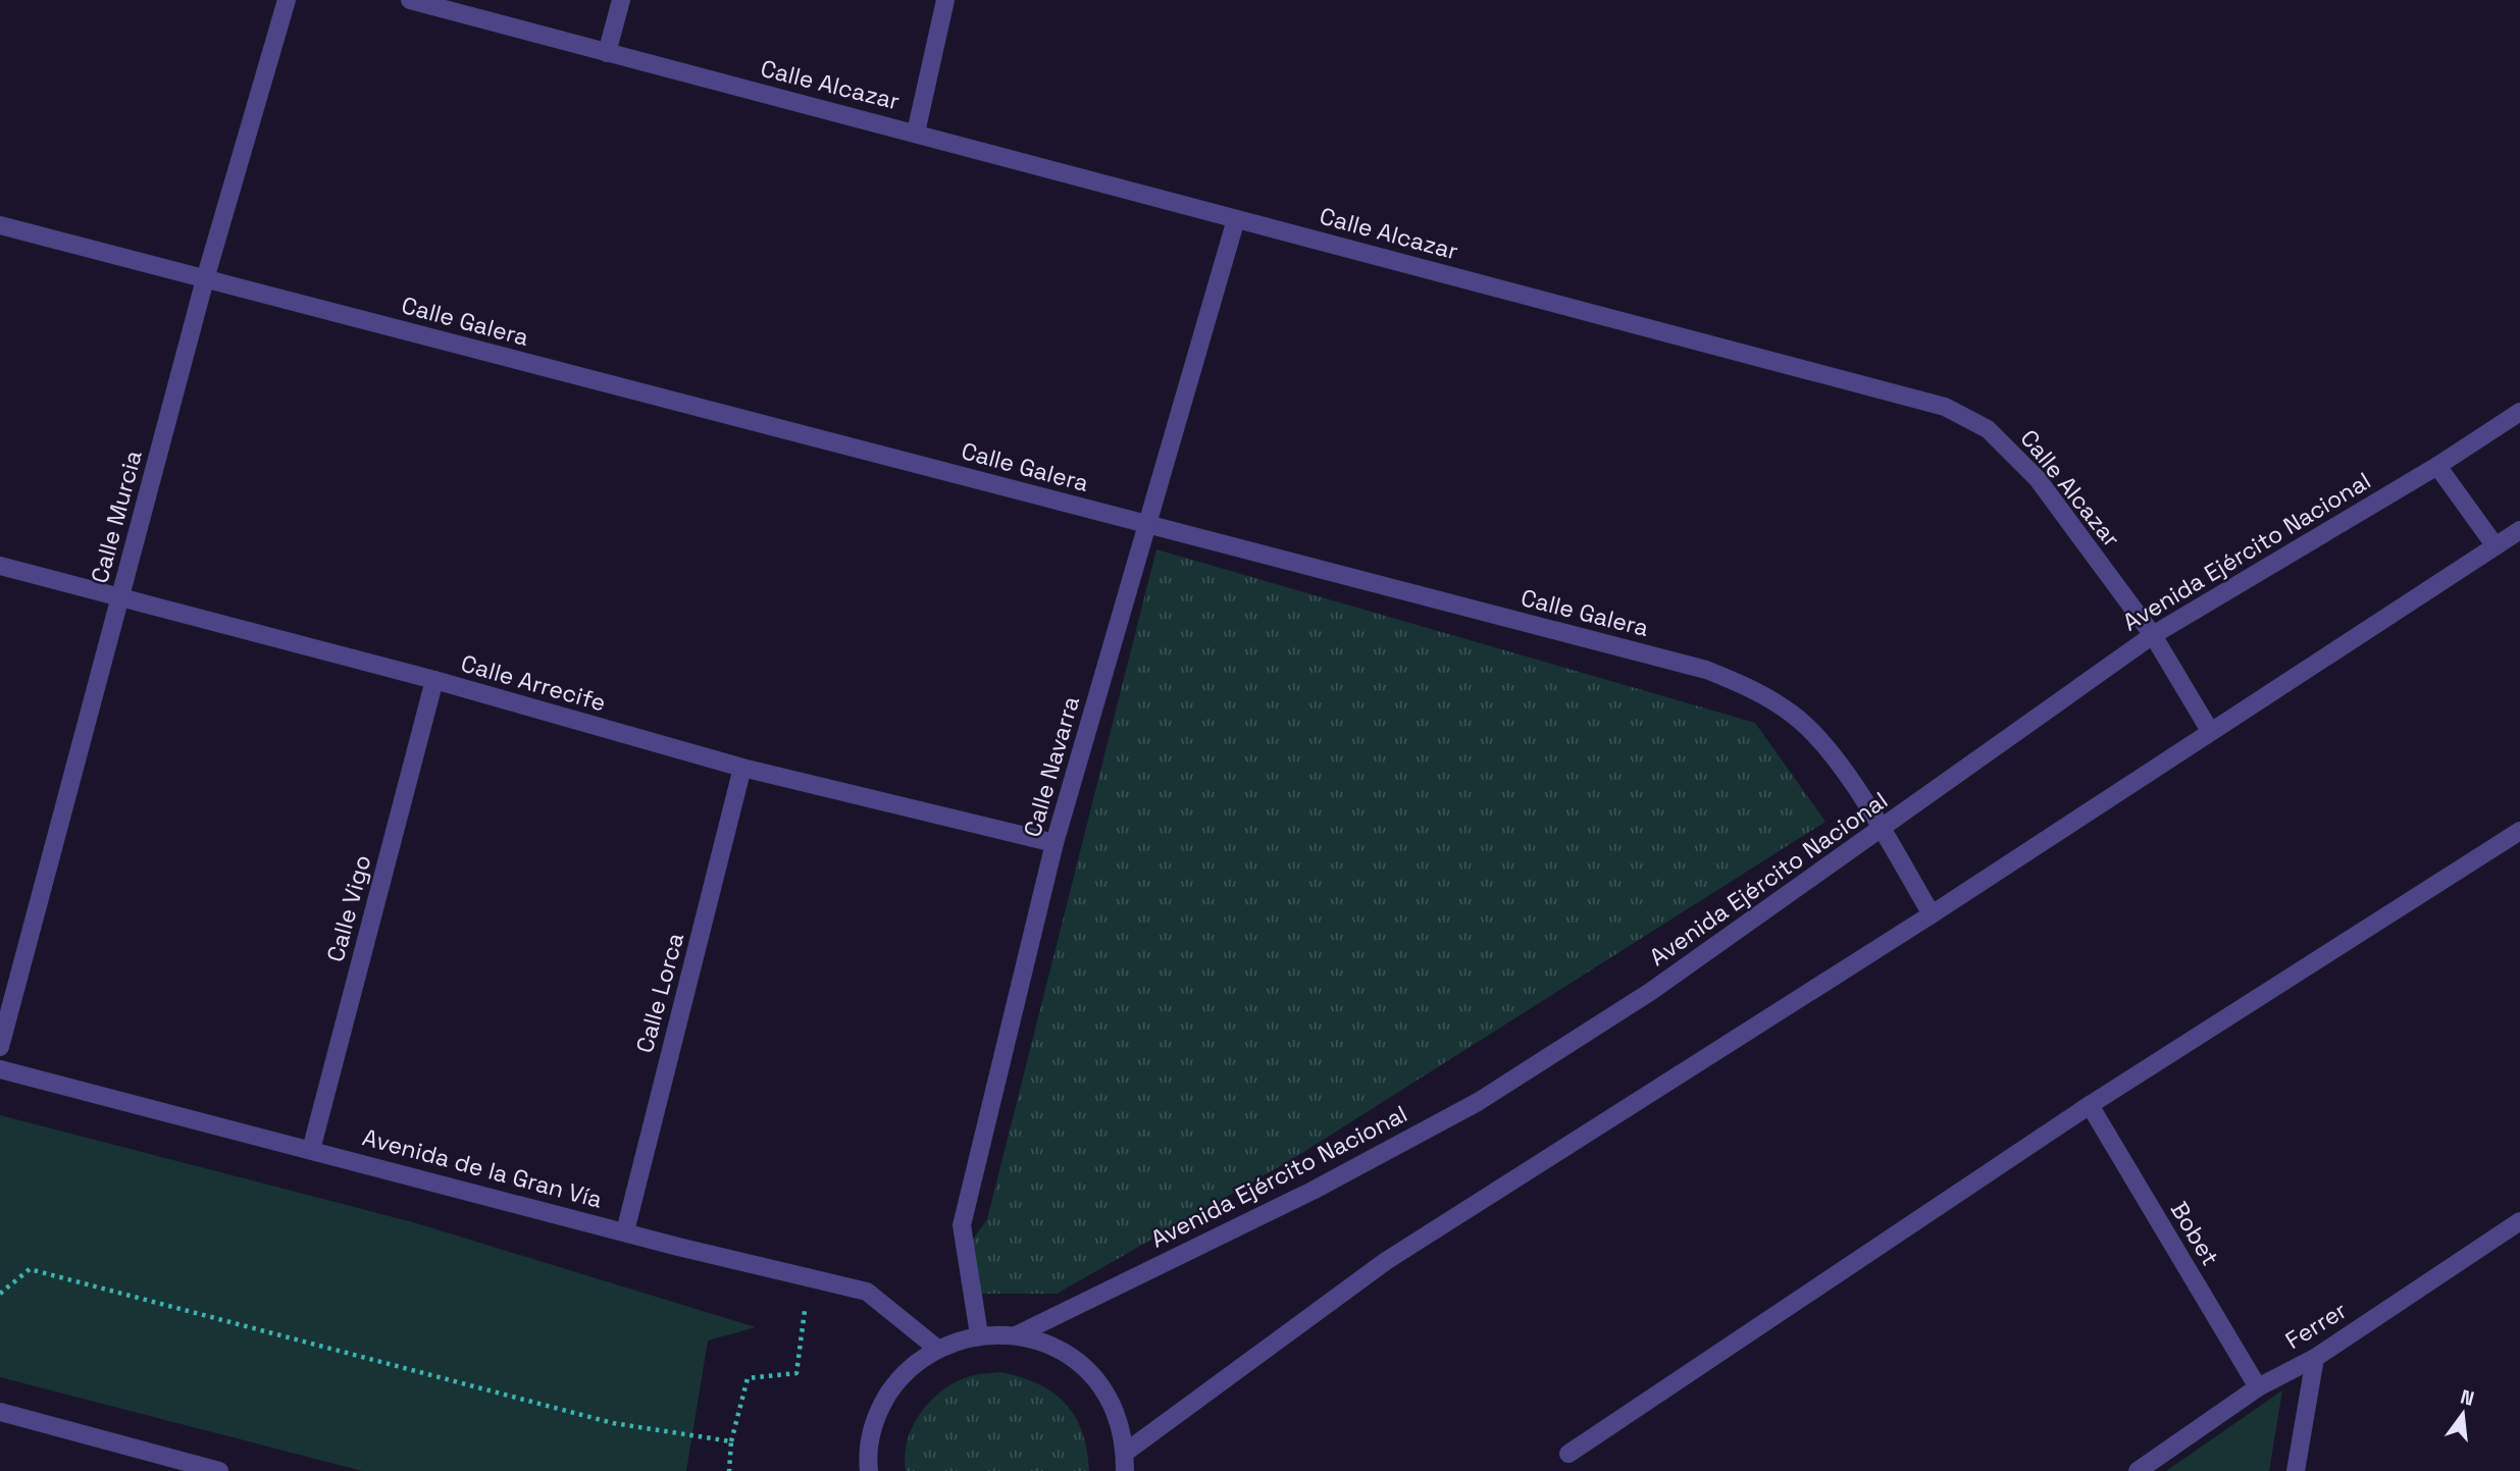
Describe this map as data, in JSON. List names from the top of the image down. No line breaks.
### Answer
{"streets":{"street":["Calle Alcazar","Calle Galera","Calle Murcia","Avenida Ejército Nacional","Calle Arrecife","Calle Navarra","Calle Vigo","Calle Lorca","Avenida de la Gran Vía","Bobet","Ferrer"]},"crossings":[["Calle Alcazar","Avenida Ejército Nacional"],["Calle Alcazar","Calle Navarra"],["Calle Galera","Calle Murcia"],["Calle Galera","Avenida Ejército Nacional"],["Calle Galera","Calle Navarra"],["Calle Murcia","Calle Arrecife"],["Calle Arrecife","Calle Navarra"],["Calle Arrecife","Calle Vigo"],["Calle Arrecife","Calle Lorca"],["Calle Vigo","Avenida de la Gran Vía"],["Calle Lorca","Avenida de la Gran Vía"],["Bobet","Ferrer"]],"north":"top"}
